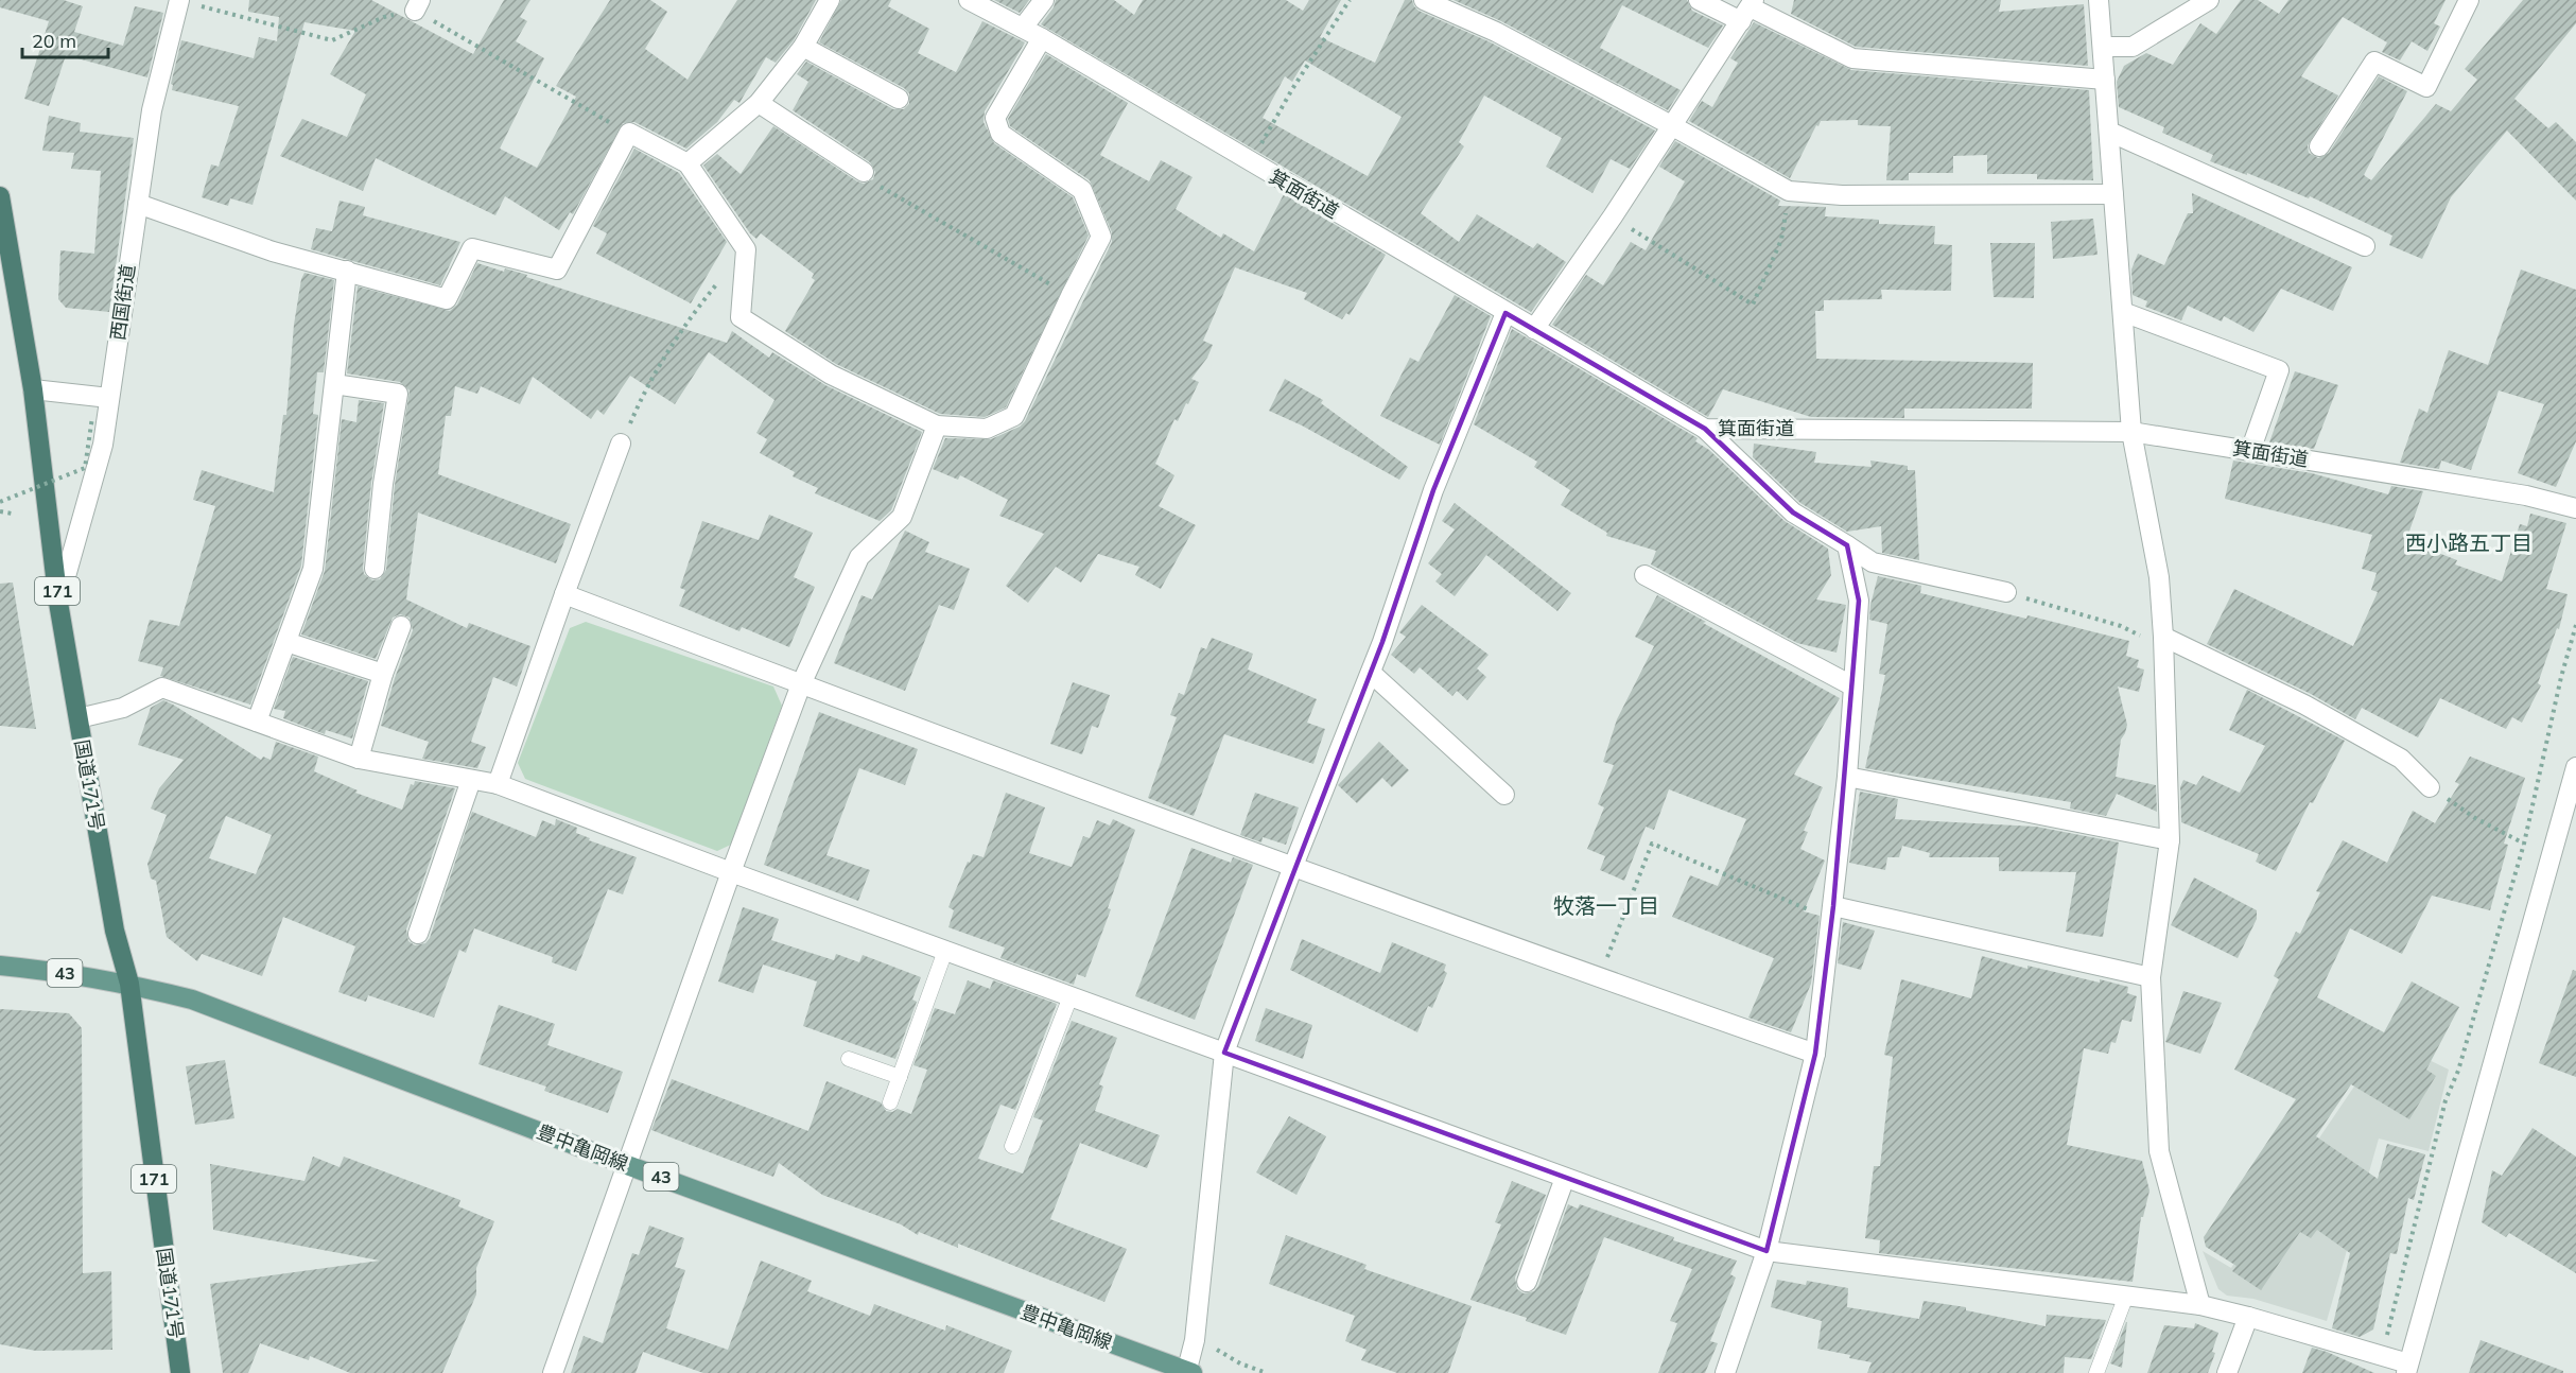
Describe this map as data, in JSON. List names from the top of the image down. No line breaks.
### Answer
{"streets":{"highway":["171","国道171号"],"main road":["43","豊中亀岡線"],"street":["箕面街道","西国街道"]},"crossings":[["西国街道","国道171号"],["国道171号","豊中亀岡線"]],"districts":["西小路五丁目","牧落一丁目"],"scale_bar":"20 m"}
